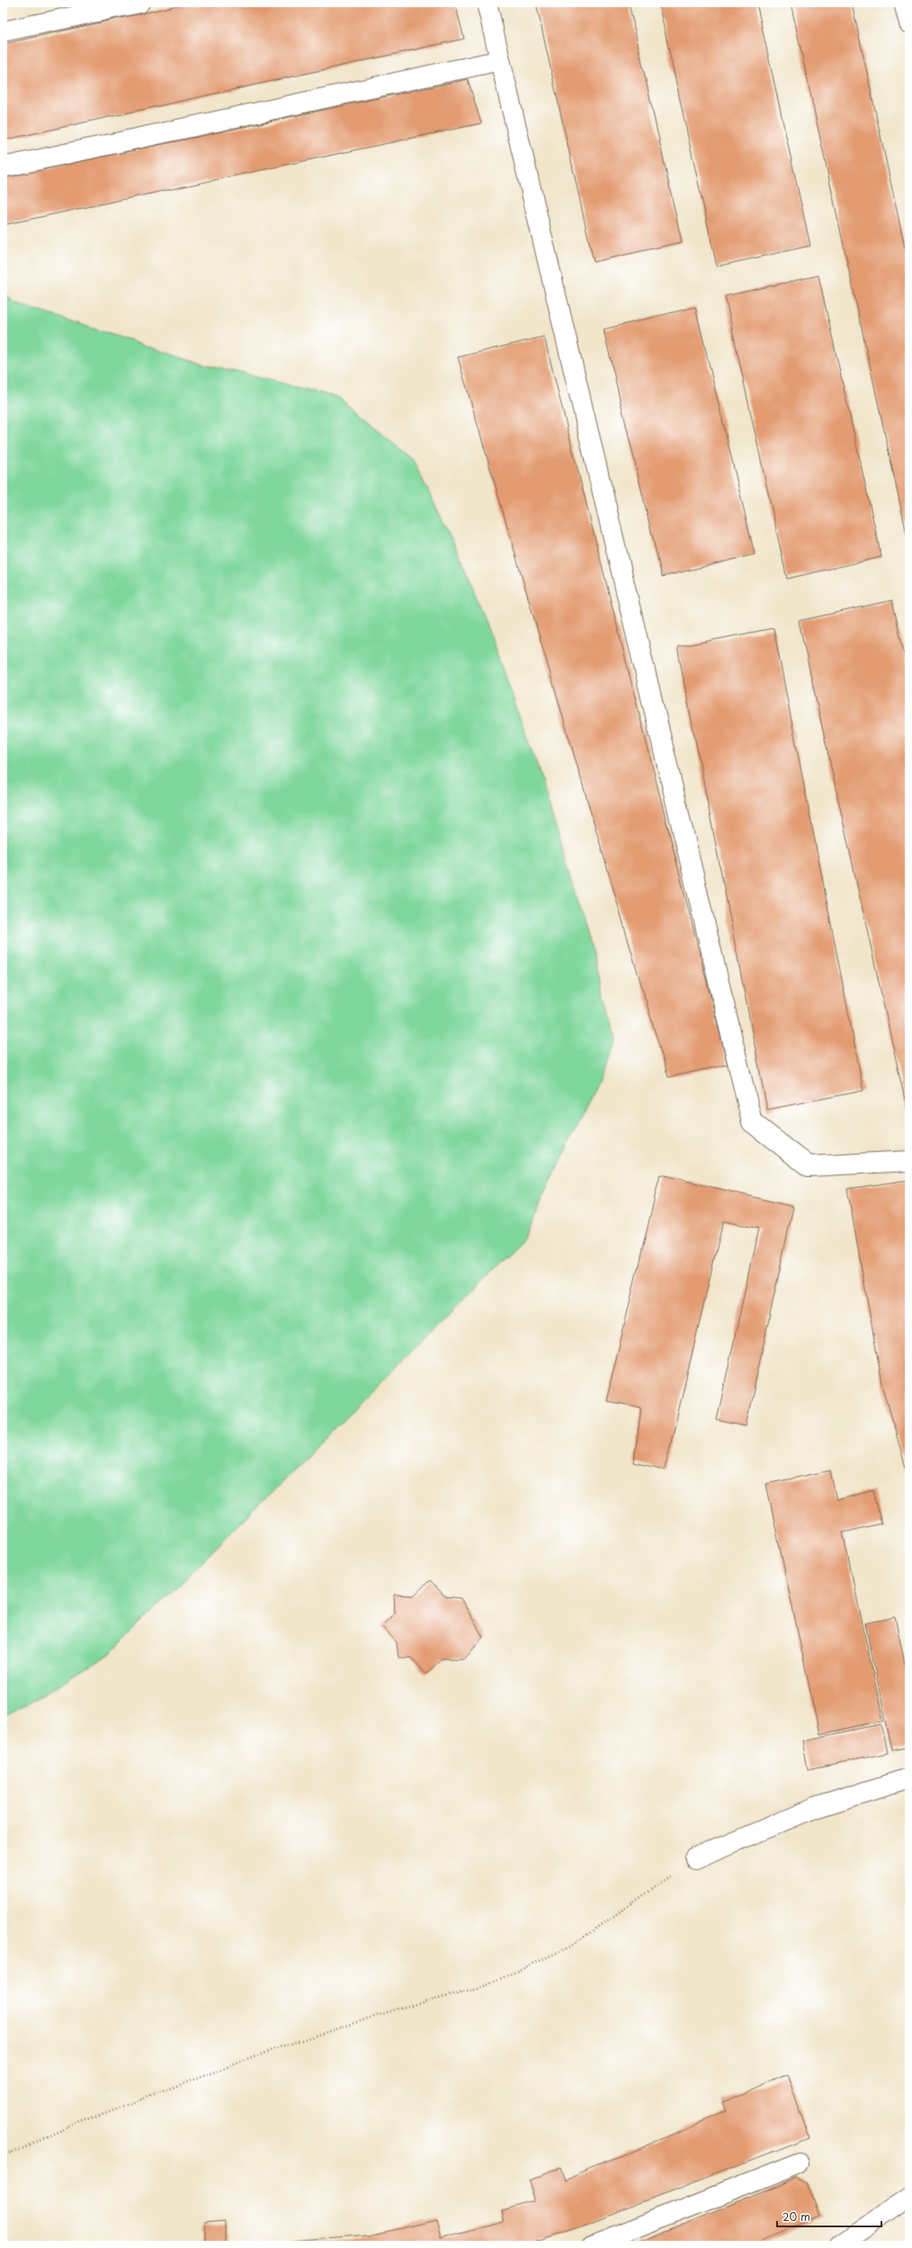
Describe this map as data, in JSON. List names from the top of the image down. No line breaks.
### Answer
{"scale_bar":"20 m"}
